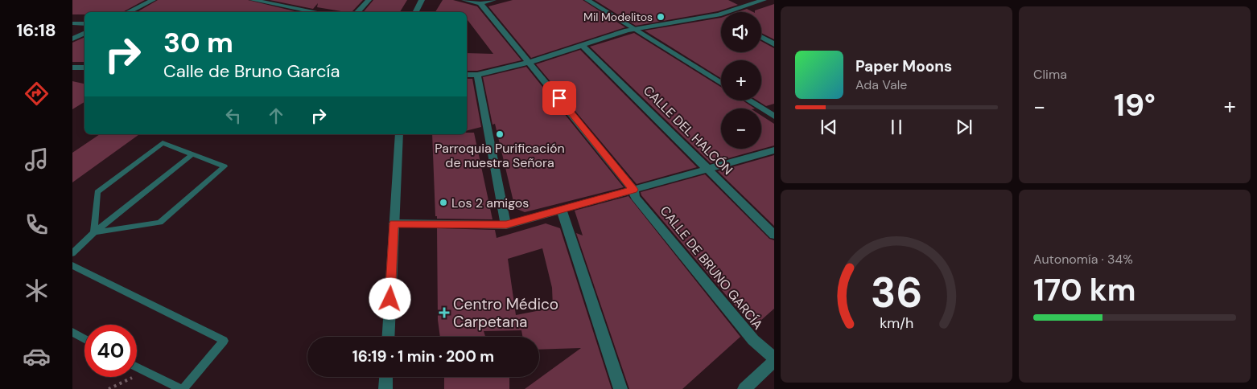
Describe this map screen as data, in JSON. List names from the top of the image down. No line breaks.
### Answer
{"streets":{"street":["CALLE DEL HALCÓN","CALLE DE BRUNO GARCÍA"]},"places":{"other":["Mil Modelitos","Parroquia Purificación de nuestra Señora","Los 2 amigos"],"health":["Centro Médico Carpetana"]},"page":{"tabs":"16:18","tile":["Clima",["Autonomía · 34%","170 km"]],"map_buttons":["+","−"],"turn":["30 m","Calle de Bruno García"],"song":["Paper Moons","Ada Vale"],"heat":["−","19°","+"],"limit":"40","trip":"16:19 · 1 min · 200 m","gauge":["36","km/h"]}}
